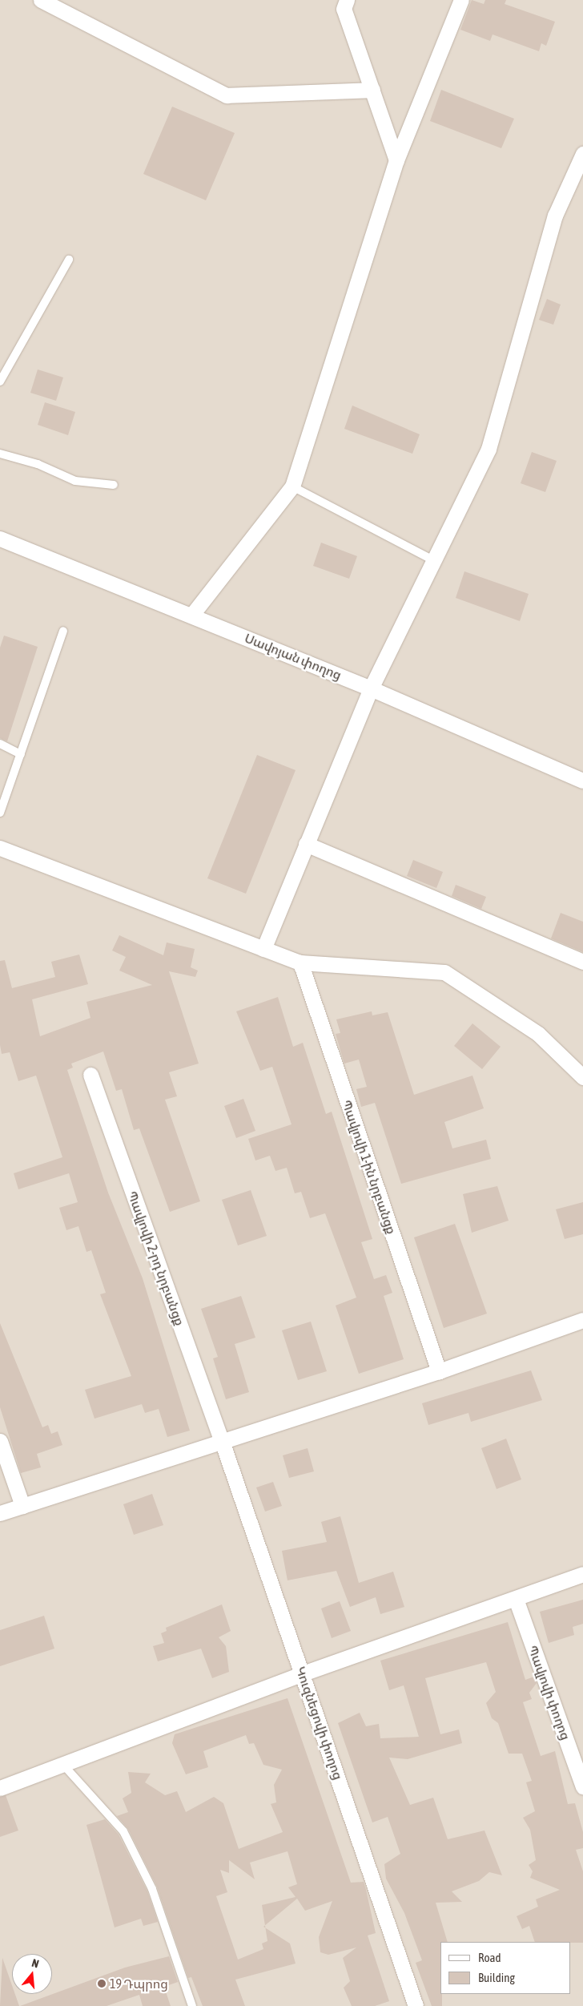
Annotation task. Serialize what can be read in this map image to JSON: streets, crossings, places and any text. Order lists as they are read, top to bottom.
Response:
{
  "streets": {
    "street": [
      "Սավոյան փողոց",
      "Պավլովի 1-ին նրբանցք",
      "Պավլովի 2-րդ նրբանցք",
      "Պավլովի փողոց",
      "Կուզնեցովի փողոց"
    ]
  },
  "crossings": [
    ["Պավլովի 2-րդ նրբանցք", "Կուզնեցովի փողոց"]
  ],
  "places": ["19 Դպրոց"],
  "legend": ["Road", "Building"],
  "north": "top"
}
